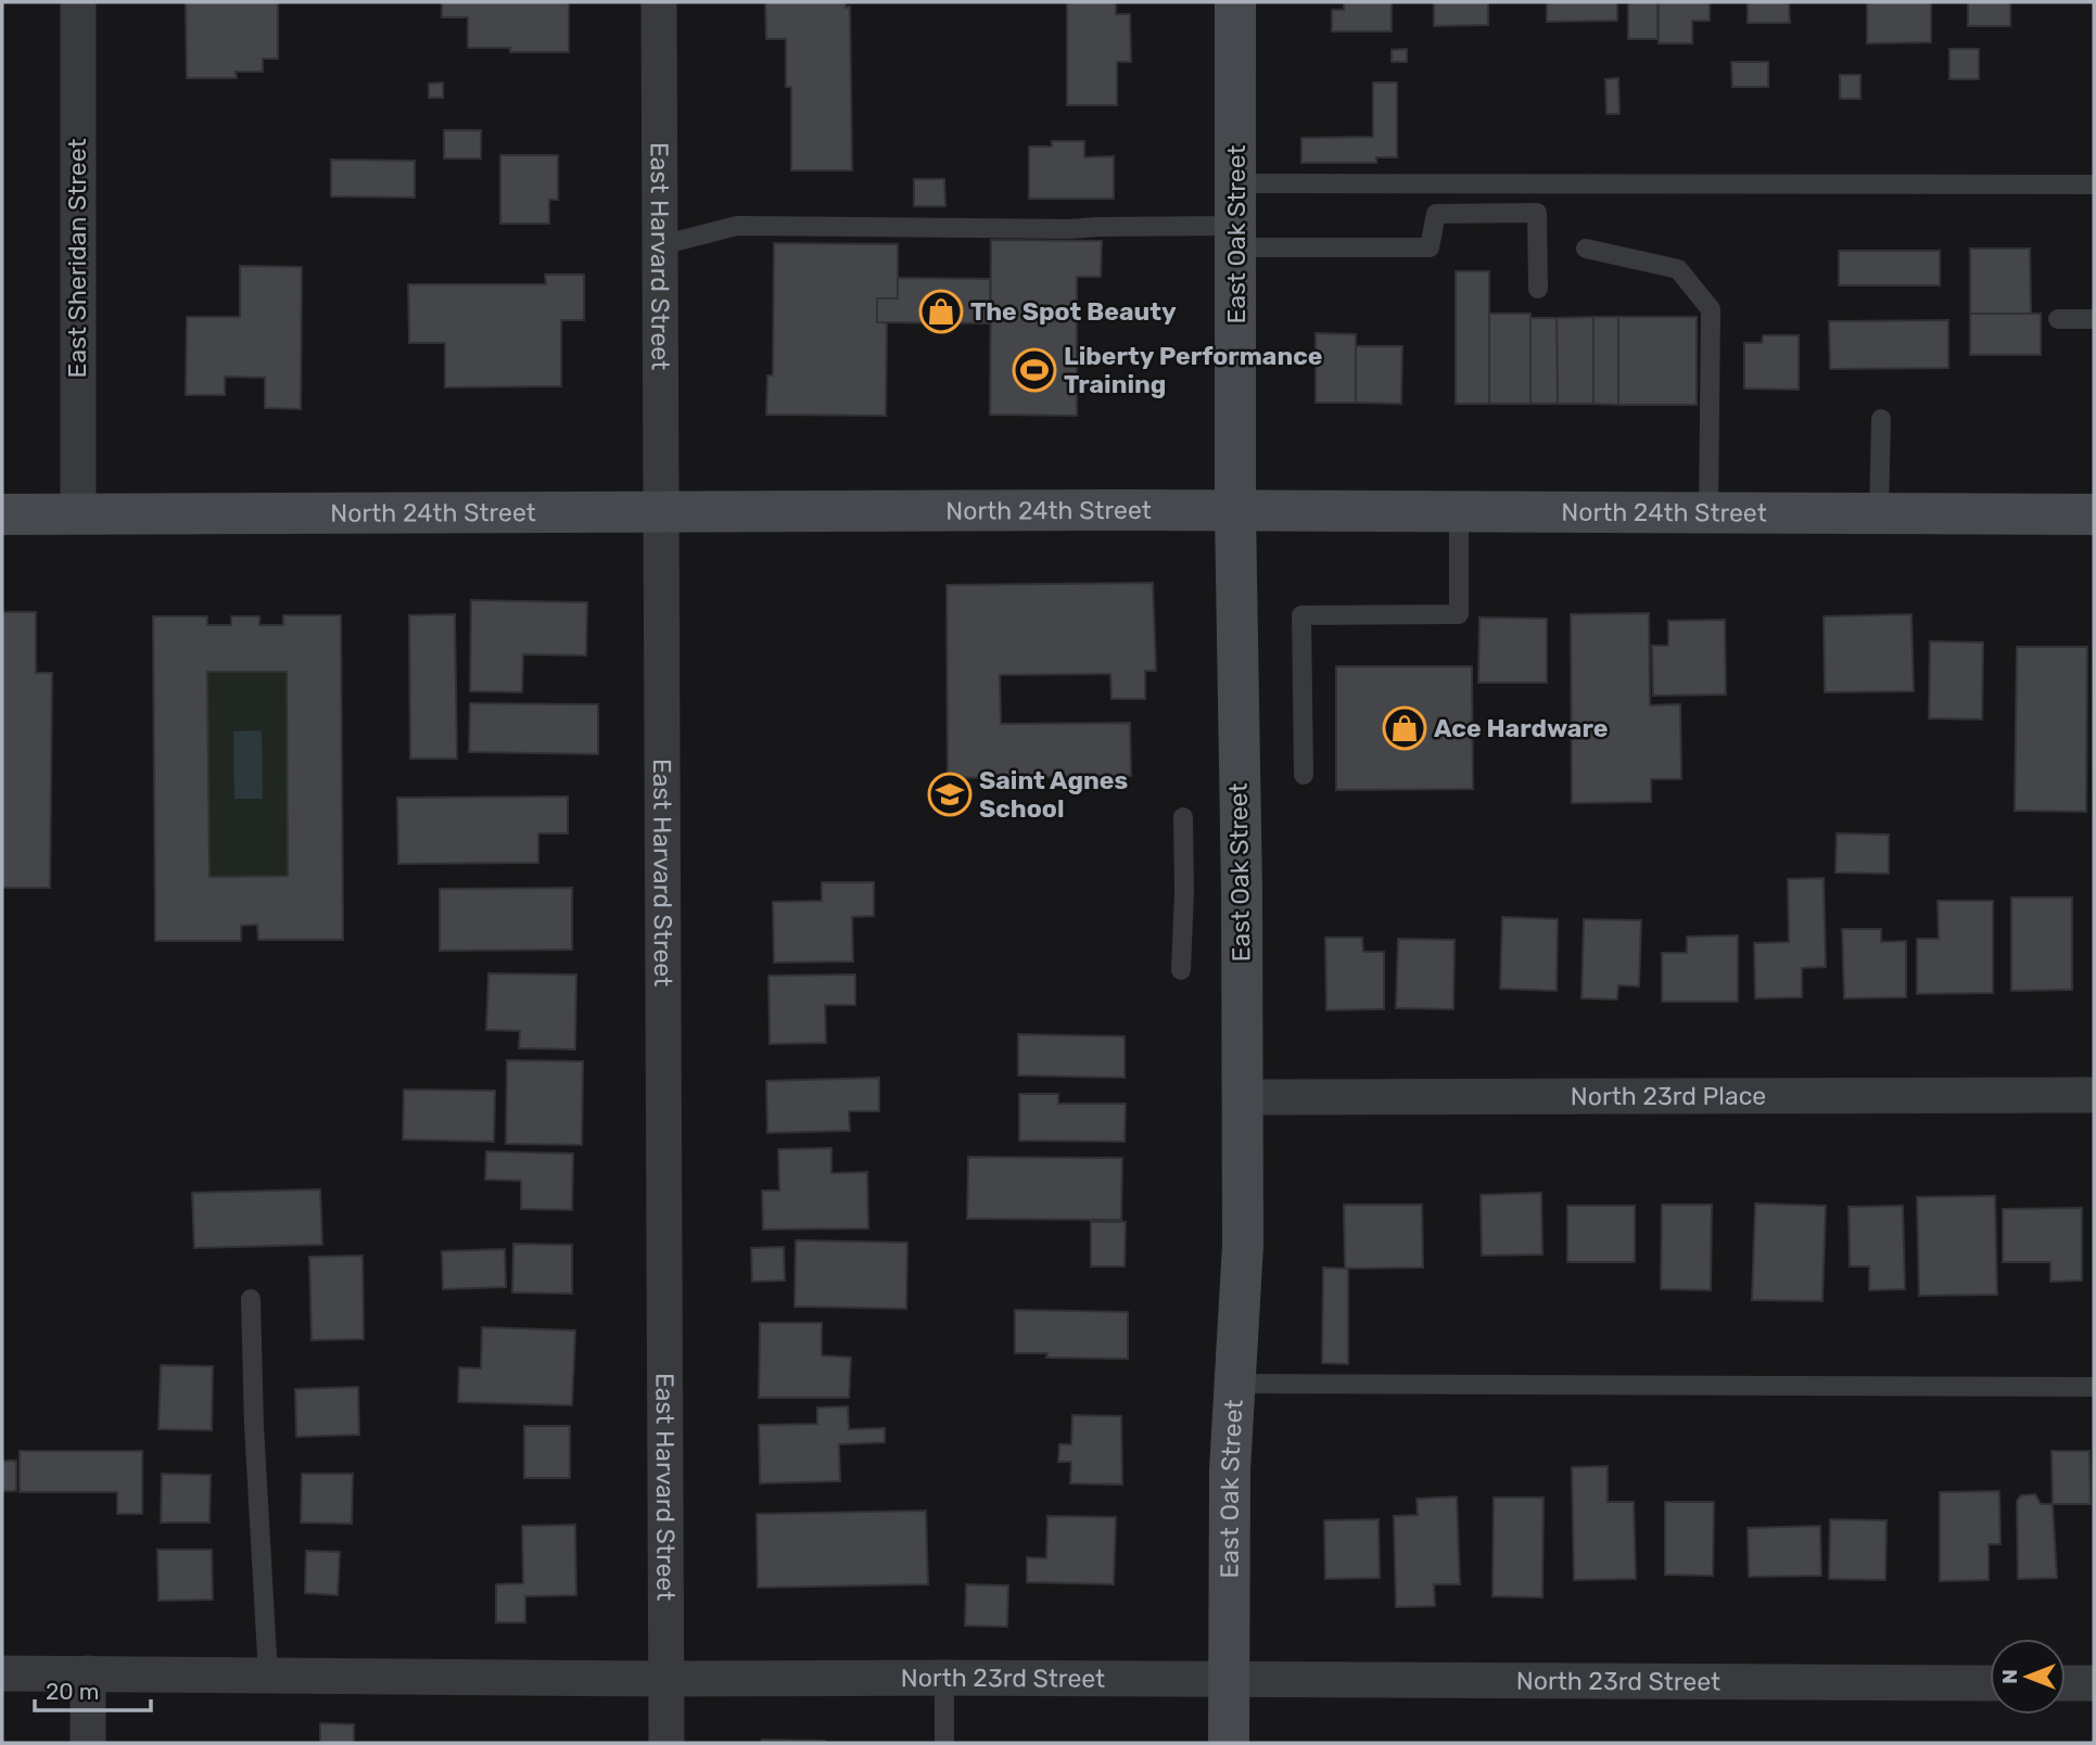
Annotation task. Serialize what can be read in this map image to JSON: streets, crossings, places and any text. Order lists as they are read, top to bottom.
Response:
{
  "streets": {
    "main road": ["East Oak Street", "North 24th Street"],
    "street": [
      "East Harvard Street",
      "East Sheridan Street",
      "North 23rd Place",
      "North 23rd Street"
    ]
  },
  "crossings": [
    ["East Oak Street", "North 24th Street"],
    ["East Oak Street", "North 23rd Place"],
    ["East Oak Street", "North 23rd Street"],
    ["East Harvard Street", "North 24th Street"],
    ["East Harvard Street", "North 23rd Street"],
    ["East Sheridan Street", "North 24th Street"]
  ],
  "places": {
    "shop": ["The Spot Beauty", "Ace Hardware"],
    "sports": ["Liberty Performance Training"],
    "school or university": ["Saint Agnes School"]
  },
  "scale_bar": "20 m",
  "north": "left"
}
